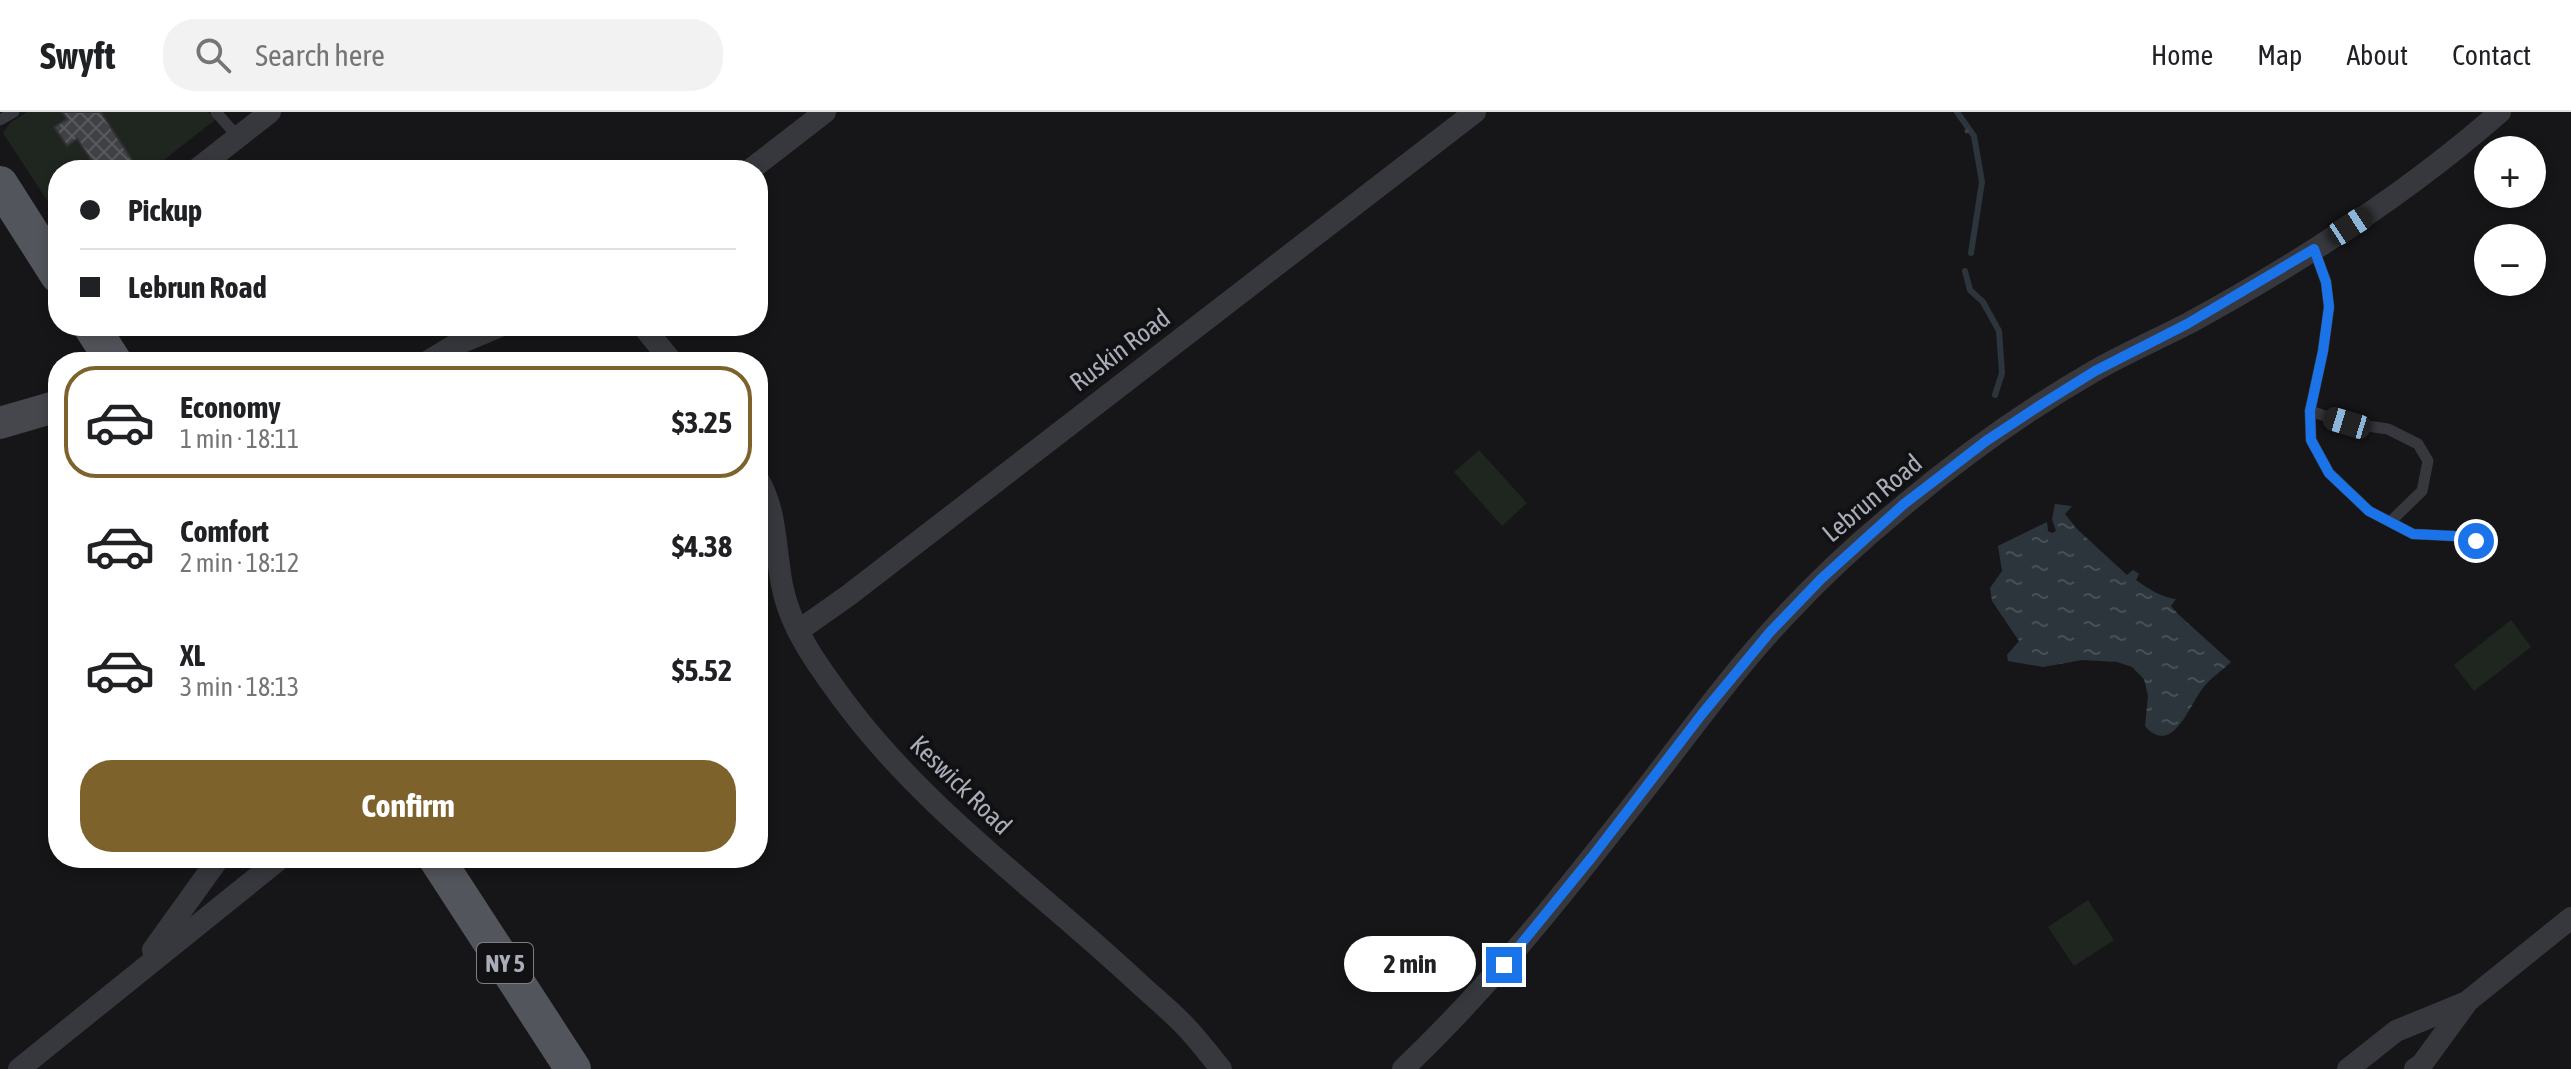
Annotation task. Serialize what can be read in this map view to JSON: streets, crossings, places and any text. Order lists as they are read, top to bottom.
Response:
{
  "streets": {
    "main road": ["NY 5"],
    "street": ["Ruskin Road", "Lebrun Road", "Keswick Road"]
  },
  "crossings": [
    ["Ruskin Road", "Keswick Road"]
  ],
  "page": {
    "header": "Swyft",
    "search": "Search here",
    "nav": [
      "Home",
      "Map",
      "About",
      "Contact"
    ],
    "map_buttons": ["+", "−"],
    "banner": ["Pickup", "Lebrun Road"],
    "list": [
      {
        "name": "Economy",
        "note": "1 min · 18:11",
        "value": "$3.25"
      },
      {
        "name": "Comfort",
        "note": "2 min · 18:12",
        "value": "$4.38"
      },
      {
        "name": "XL",
        "note": "3 min · 18:13",
        "value": "$5.52"
      }
    ],
    "buttons": "Confirm",
    "bubble": "2 min"
  }
}
